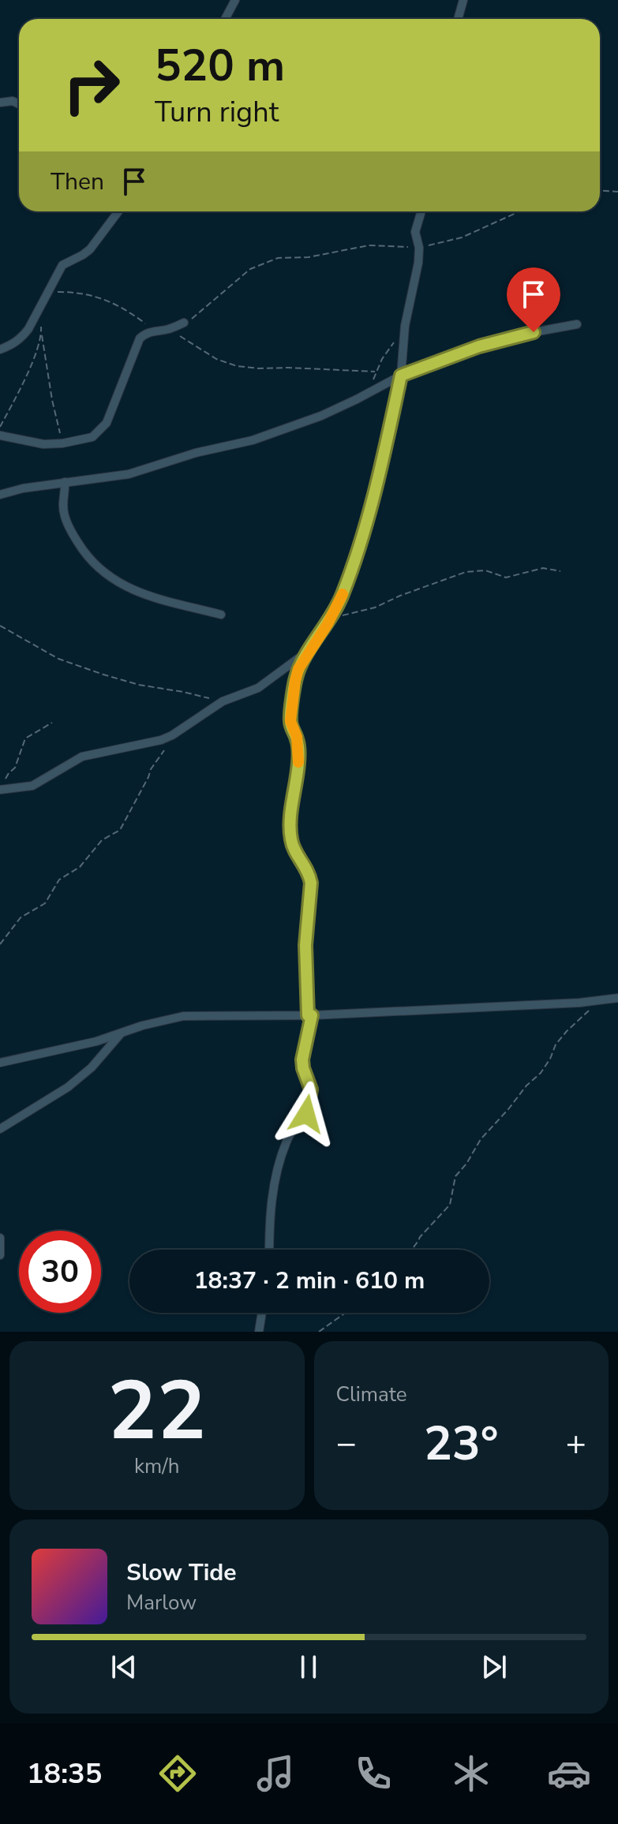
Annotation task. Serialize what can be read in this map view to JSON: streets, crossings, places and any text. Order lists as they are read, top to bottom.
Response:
{
  "page": {
    "turn": ["520 m", "Turn right"],
    "then": "Then",
    "limit": "30",
    "trip": "18:37 · 2 min · 610 m",
    "tile": [
      ["22", "km/h"],
      "Climate"
    ],
    "heat": ["−", "23°", "+"],
    "song": ["Slow Tide", "Marlow"],
    "tabs": "18:35"
  }
}
